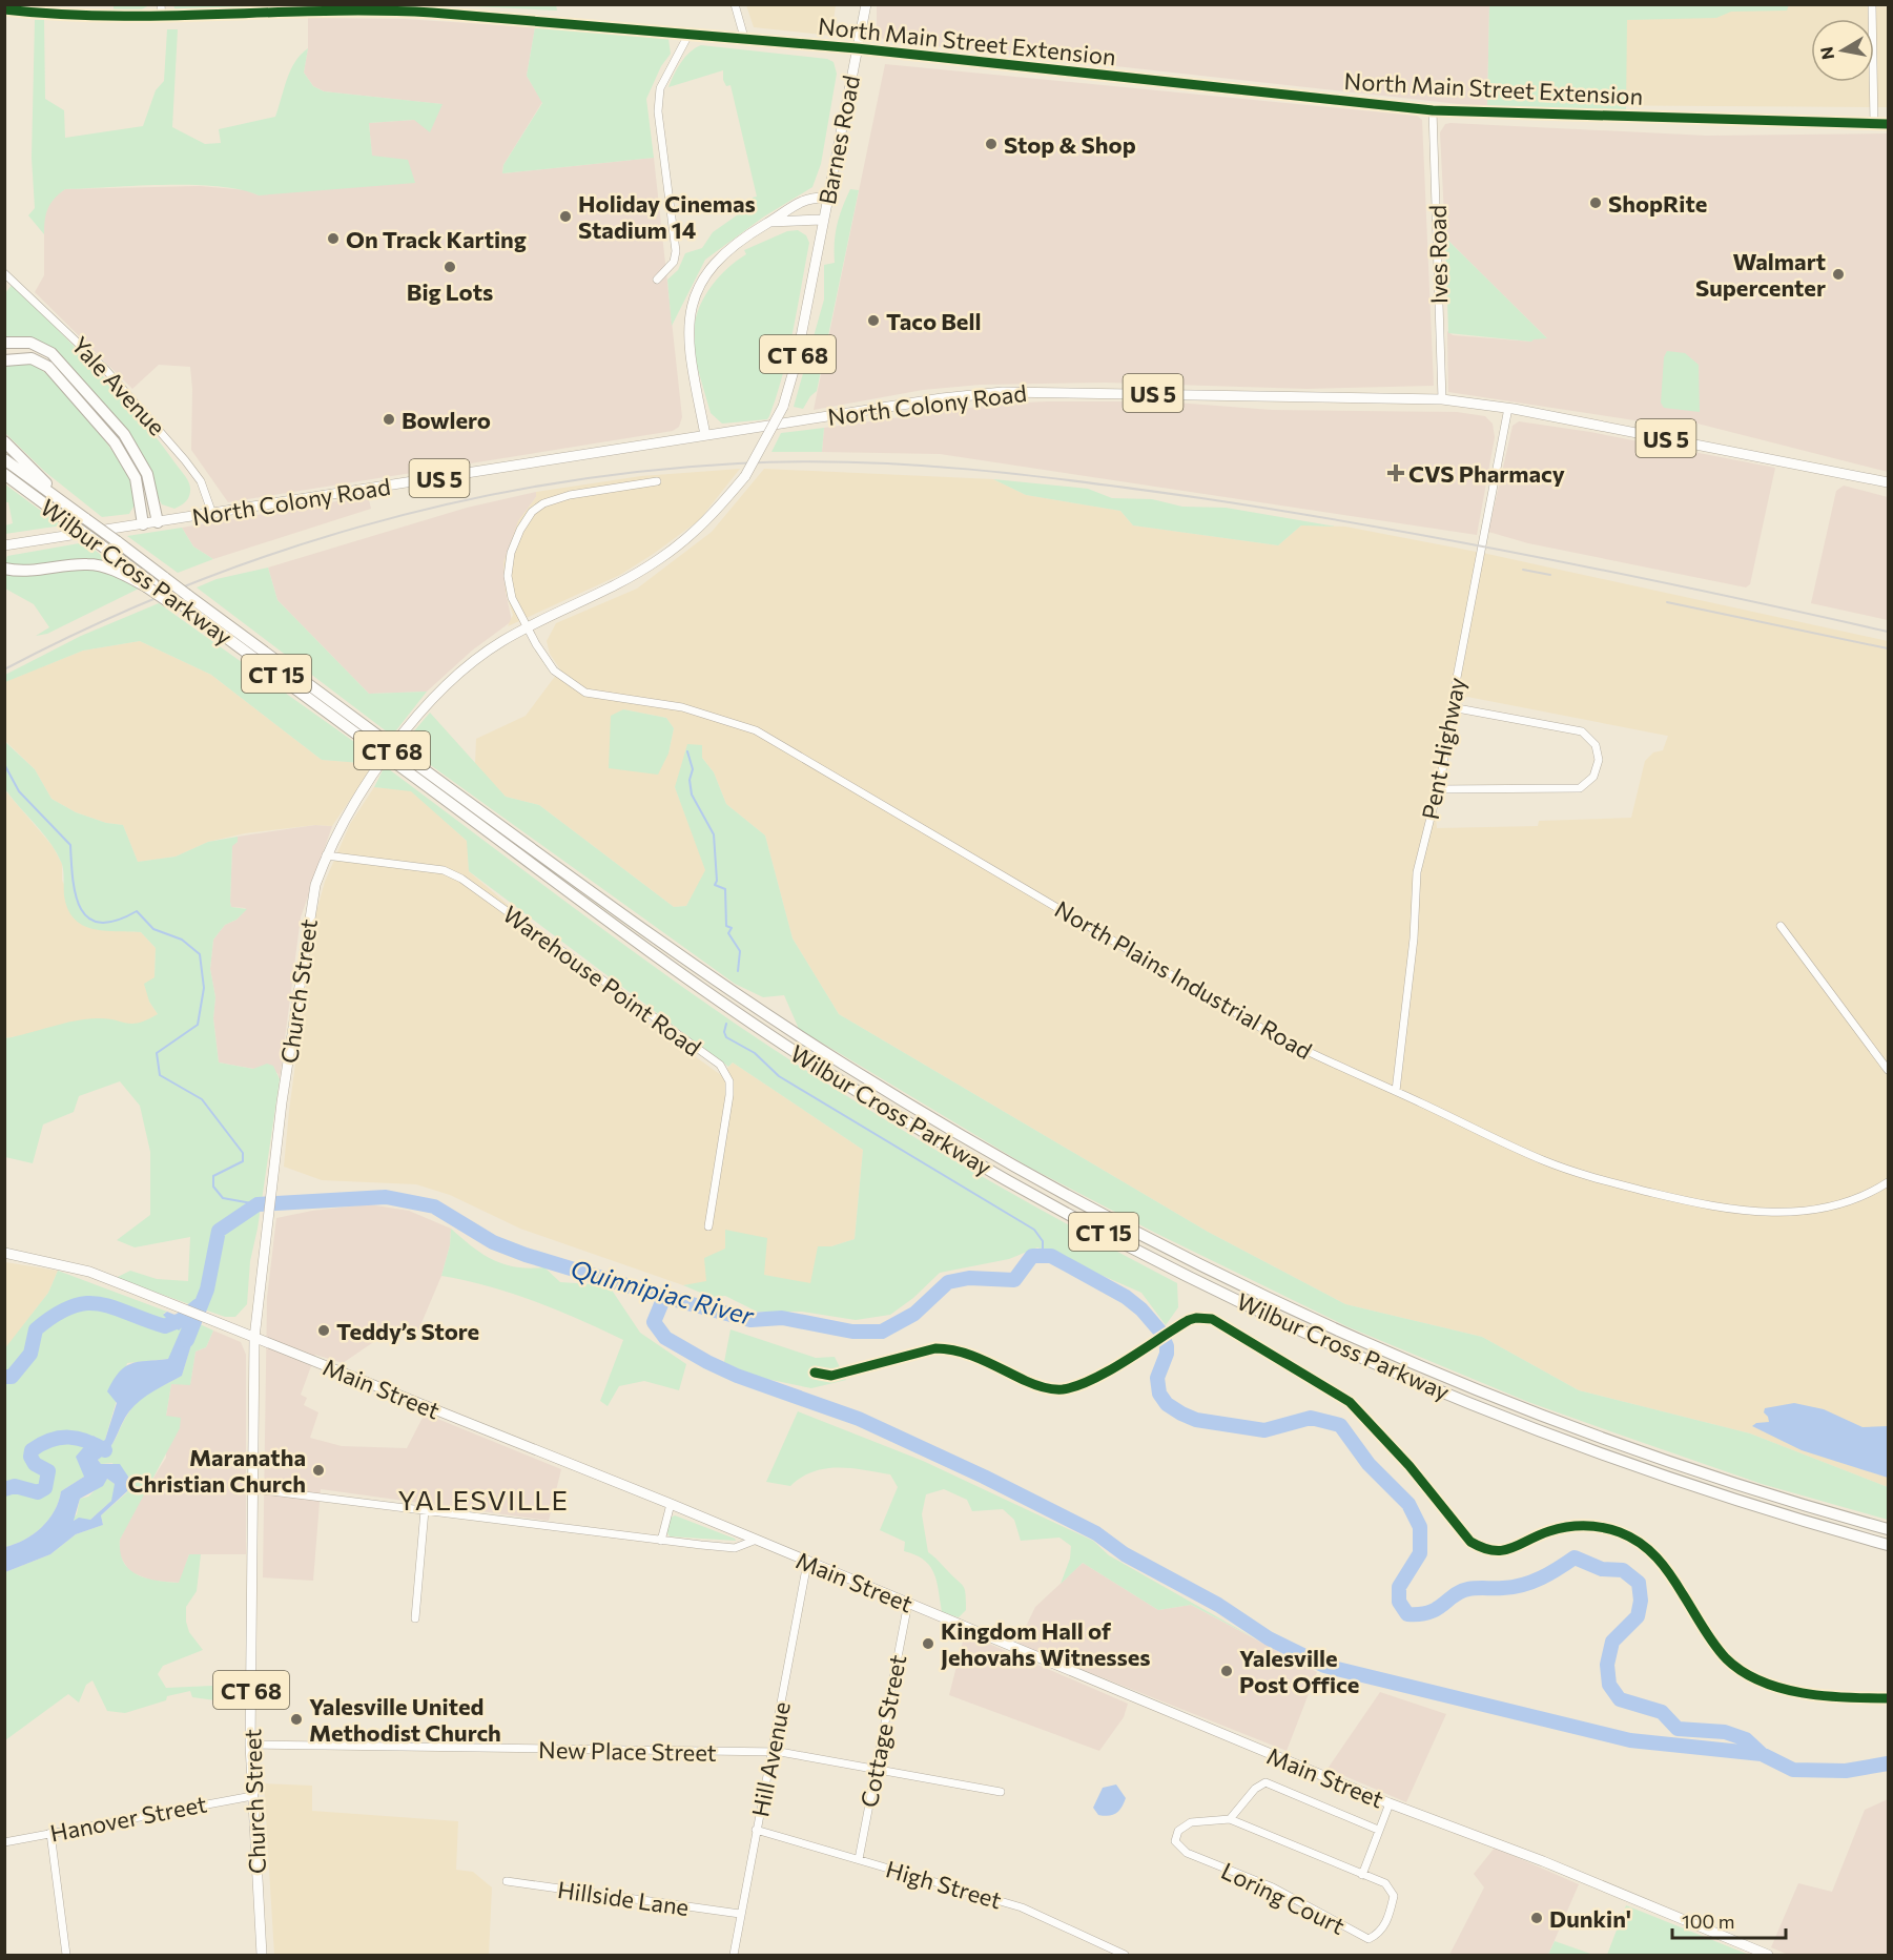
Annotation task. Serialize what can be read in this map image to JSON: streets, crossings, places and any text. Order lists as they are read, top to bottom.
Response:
{
  "streets": {
    "highway": ["Wilbur Cross Parkway", "CT 15"],
    "main road": [
      "Barnes Road",
      "CT 68",
      "US 5",
      "North Colony Road",
      "Church Street",
      "Main Street"
    ],
    "street": [
      "North Main Street Extension",
      "Ives Road",
      "Yale Avenue",
      "Pent Highway",
      "North Plains Industrial Road",
      "Warehouse Point Road",
      "Cottage Street",
      "New Place Street",
      "Hill Avenue",
      "Hanover Street",
      "High Street",
      "Hillside Lane",
      "Loring Court"
    ]
  },
  "crossings": [
    ["North Main Street Extension", "Barnes Road"],
    ["North Main Street Extension", "Ives Road"],
    ["Barnes Road", "Church Street"],
    ["Ives Road", "North Colony Road"],
    ["Yale Avenue", "North Colony Road"],
    ["North Colony Road", "Pent Highway"],
    ["Pent Highway", "North Plains Industrial Road"],
    ["North Plains Industrial Road", "Church Street"],
    ["Warehouse Point Road", "Church Street"],
    ["Church Street", "Main Street"],
    ["Church Street", "New Place Street"],
    ["Church Street", "Hanover Street"],
    ["Main Street", "Cottage Street"],
    ["Main Street", "Hill Avenue"],
    ["Cottage Street", "New Place Street"],
    ["Cottage Street", "High Street"],
    ["New Place Street", "Hill Avenue"],
    ["Hill Avenue", "High Street"],
    ["Hill Avenue", "Hillside Lane"]
  ],
  "districts": ["YALESVILLE"],
  "water": ["Quinnipiac River"],
  "places": {
    "other": [
      "Stop & Shop",
      "ShopRite",
      "Holiday Cinemas Stadium 14",
      "On Track Karting",
      "Big Lots",
      "Walmart Supercenter",
      "Taco Bell",
      "Bowlero",
      "Teddy’s Store",
      "Maranatha Christian Church",
      "Kingdom Hall of Jehovahs Witnesses",
      "Yalesville Post Office",
      "Yalesville United Methodist Church",
      "Dunkin'"
    ],
    "health": ["CVS Pharmacy"]
  },
  "scale_bar": "100 m",
  "north": "left"
}
